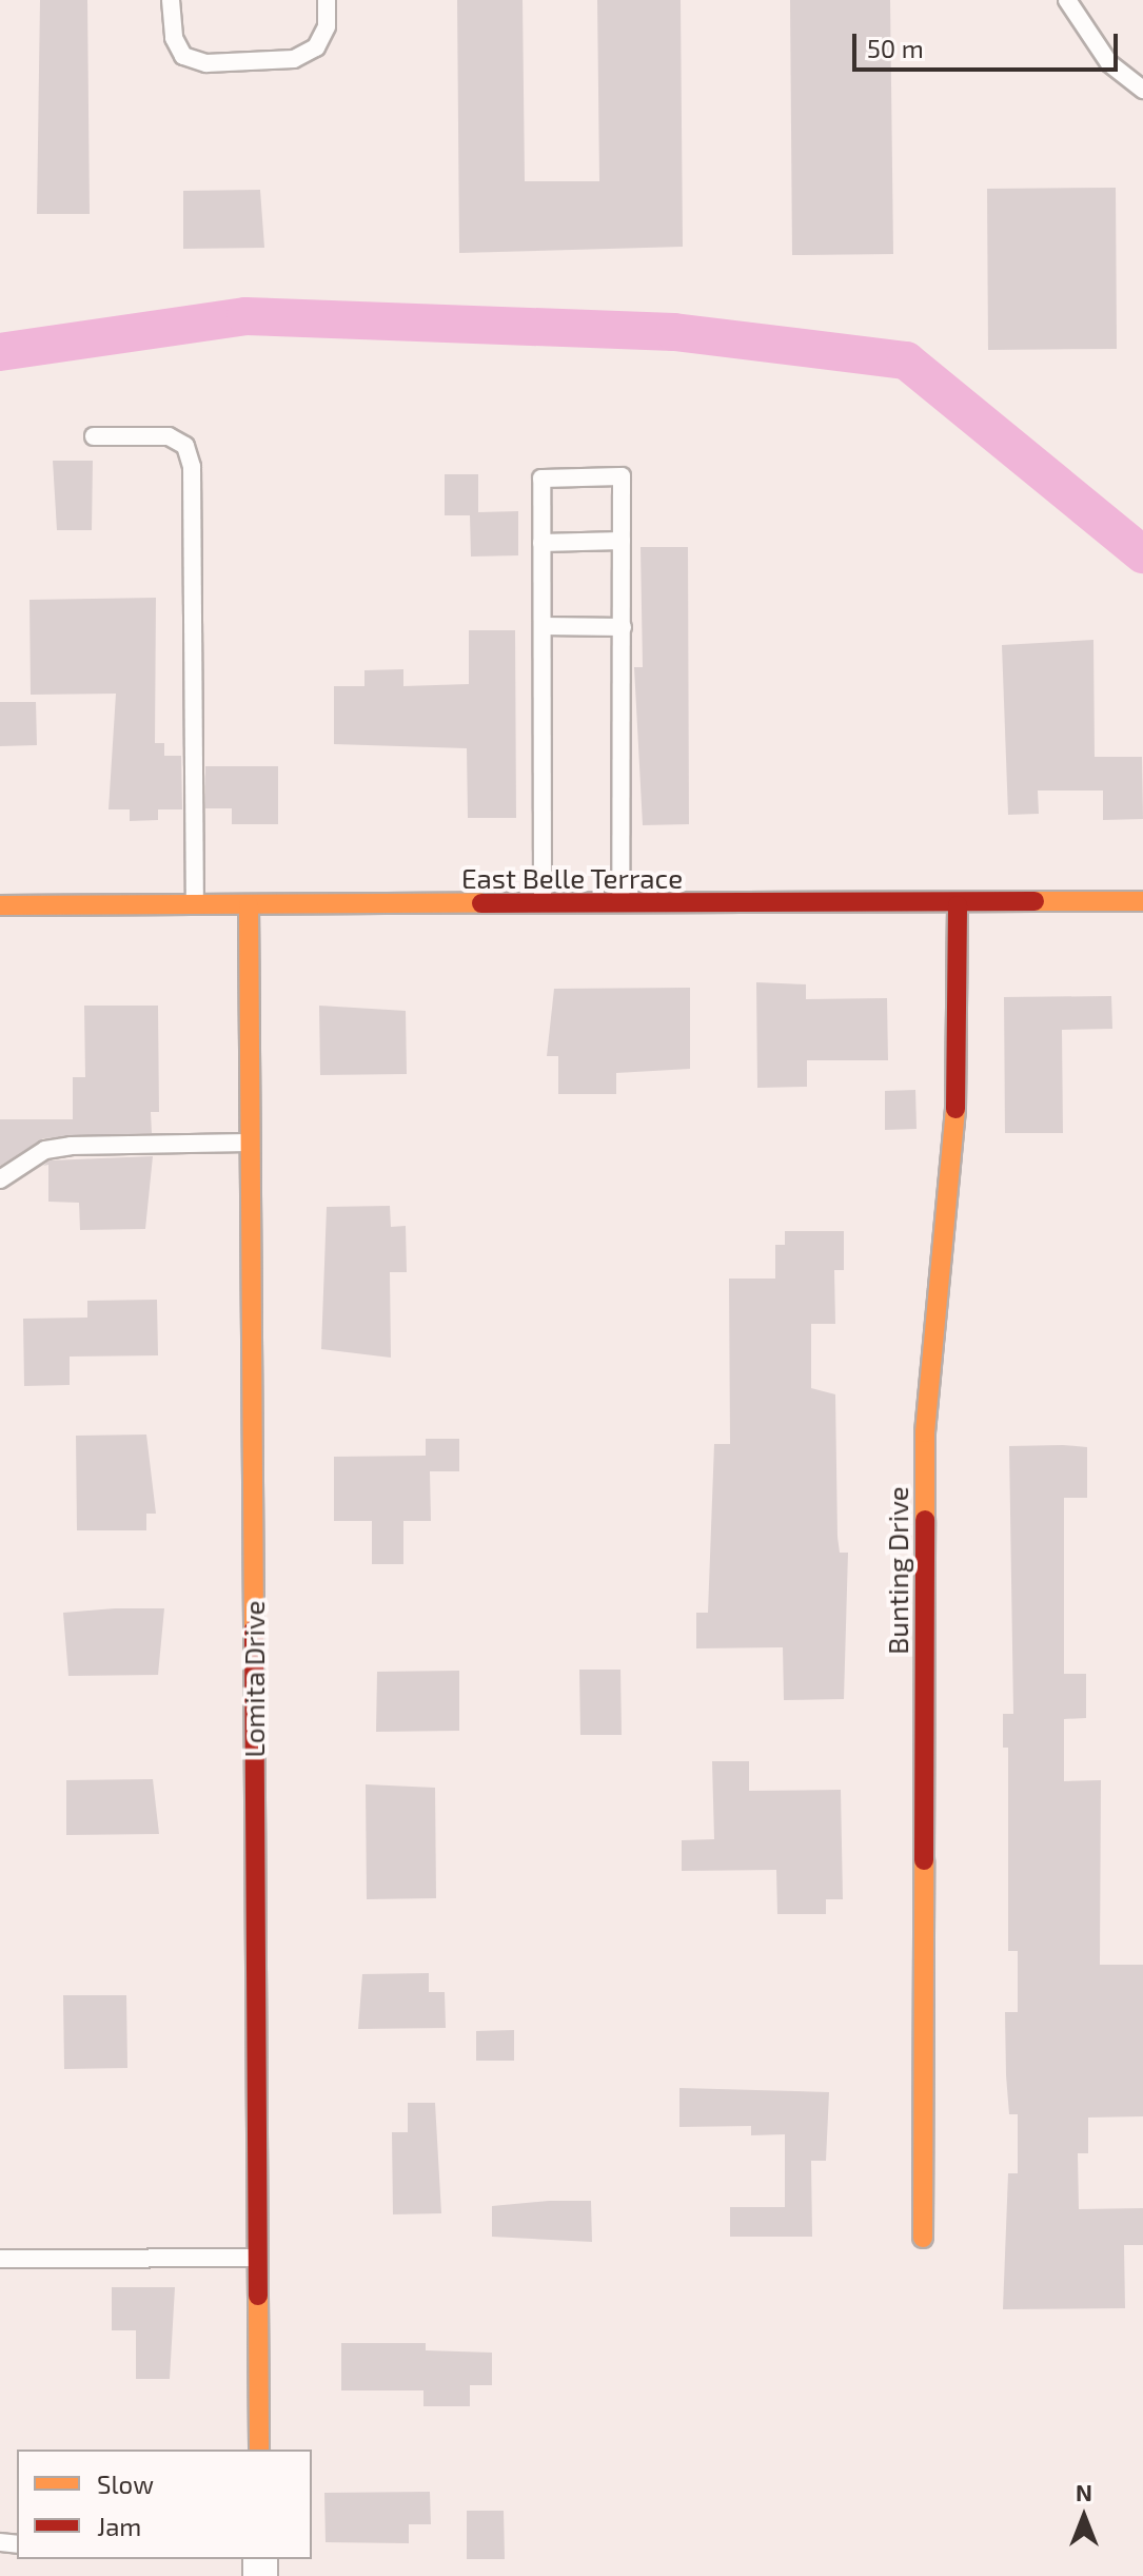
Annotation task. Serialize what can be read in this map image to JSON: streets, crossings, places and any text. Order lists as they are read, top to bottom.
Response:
{
  "streets": {
    "street": ["East Belle Terrace", "Bunting Drive", "Lomita Drive"]
  },
  "crossings": [
    ["East Belle Terrace", "Bunting Drive"],
    ["East Belle Terrace", "Lomita Drive"]
  ],
  "legend": ["Slow", "Jam"],
  "scale_bar": "50 m",
  "north": "top"
}
